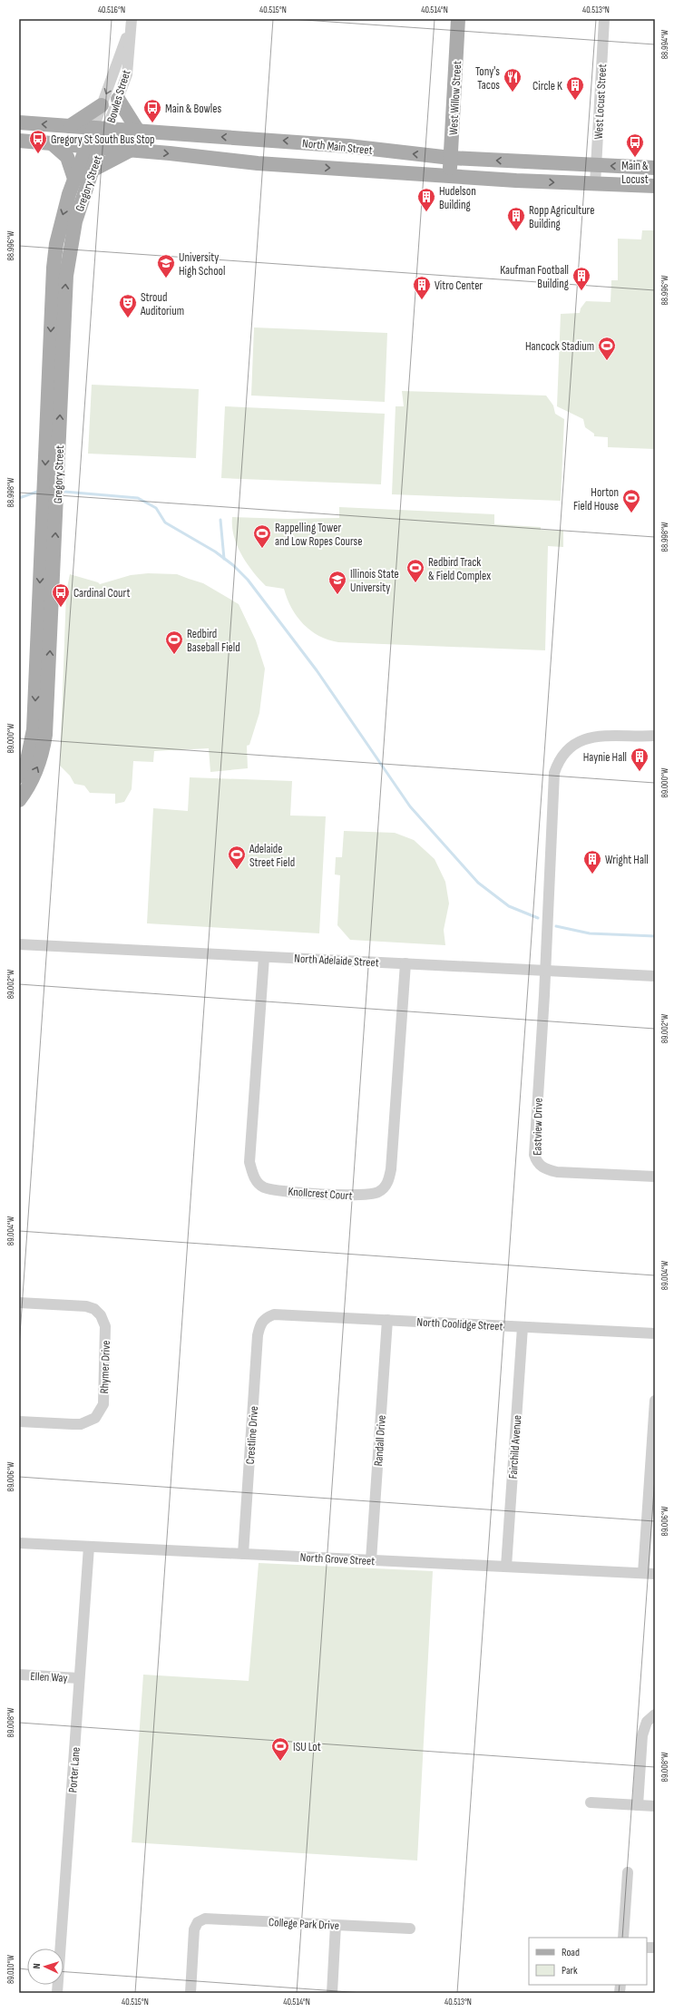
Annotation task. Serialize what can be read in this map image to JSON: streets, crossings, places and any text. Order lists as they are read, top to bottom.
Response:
{
  "streets": {
    "main road": ["West Willow Street", "North Main Street", "Gregory Street"],
    "street": [
      "Bowles Street",
      "West Locust Street",
      "North Adelaide Street",
      "Eastview Drive",
      "Knollcrest Court",
      "North Coolidge Street",
      "Rhymer Drive",
      "Crestline Drive",
      "Randall Drive",
      "Fairchild Avenue",
      "North Grove Street",
      "Ellen Way",
      "Porter Lane",
      "College Park Drive"
    ]
  },
  "crossings": [
    ["Bowles Street", "North Main Street"],
    ["Bowles Street", "Gregory Street"],
    ["West Willow Street", "North Main Street"],
    ["West Locust Street", "North Main Street"],
    ["North Main Street", "Gregory Street"],
    ["North Adelaide Street", "Eastview Drive"],
    ["North Adelaide Street", "Knollcrest Court"],
    ["North Coolidge Street", "Crestline Drive"],
    ["North Coolidge Street", "Randall Drive"],
    ["North Coolidge Street", "Fairchild Avenue"],
    ["Crestline Drive", "North Grove Street"],
    ["Randall Drive", "North Grove Street"],
    ["Fairchild Avenue", "North Grove Street"],
    ["North Grove Street", "Porter Lane"],
    ["Ellen Way", "Porter Lane"]
  ],
  "places": {
    "restaurant": ["Tony's Tacos"],
    "building": [
      "Circle K",
      "Hudelson Building",
      "Ropp Agriculture Building",
      "Kaufman Football Building",
      "Vitro Center",
      "Haynie Hall",
      "Wright Hall"
    ],
    "bus stop": [
      "Main & Bowles",
      "Gregory St South Bus Stop",
      "Main & Locust",
      "Cardinal Court"
    ],
    "school or university": ["University High School", "Illinois State University"],
    "theatre": ["Stroud Auditorium"],
    "sports": [
      "Hancock Stadium",
      "Horton Field House",
      "Rappelling Tower and Low Ropes Course",
      "Redbird Track & Field Complex",
      "Redbird Baseball Field",
      "Adelaide Street Field",
      "ISU Lot"
    ]
  },
  "legend": ["Road", "Park"],
  "north": "left",
  "coordinates": [
    "40.516°N",
    "40.515°N",
    "40.514°N",
    "40.513°N",
    "88.994°W",
    "88.996°W",
    "88.998°W",
    "89.000°W",
    "89.002°W",
    "89.004°W",
    "89.006°W",
    "89.008°W",
    "89.010°W"
  ]
}
